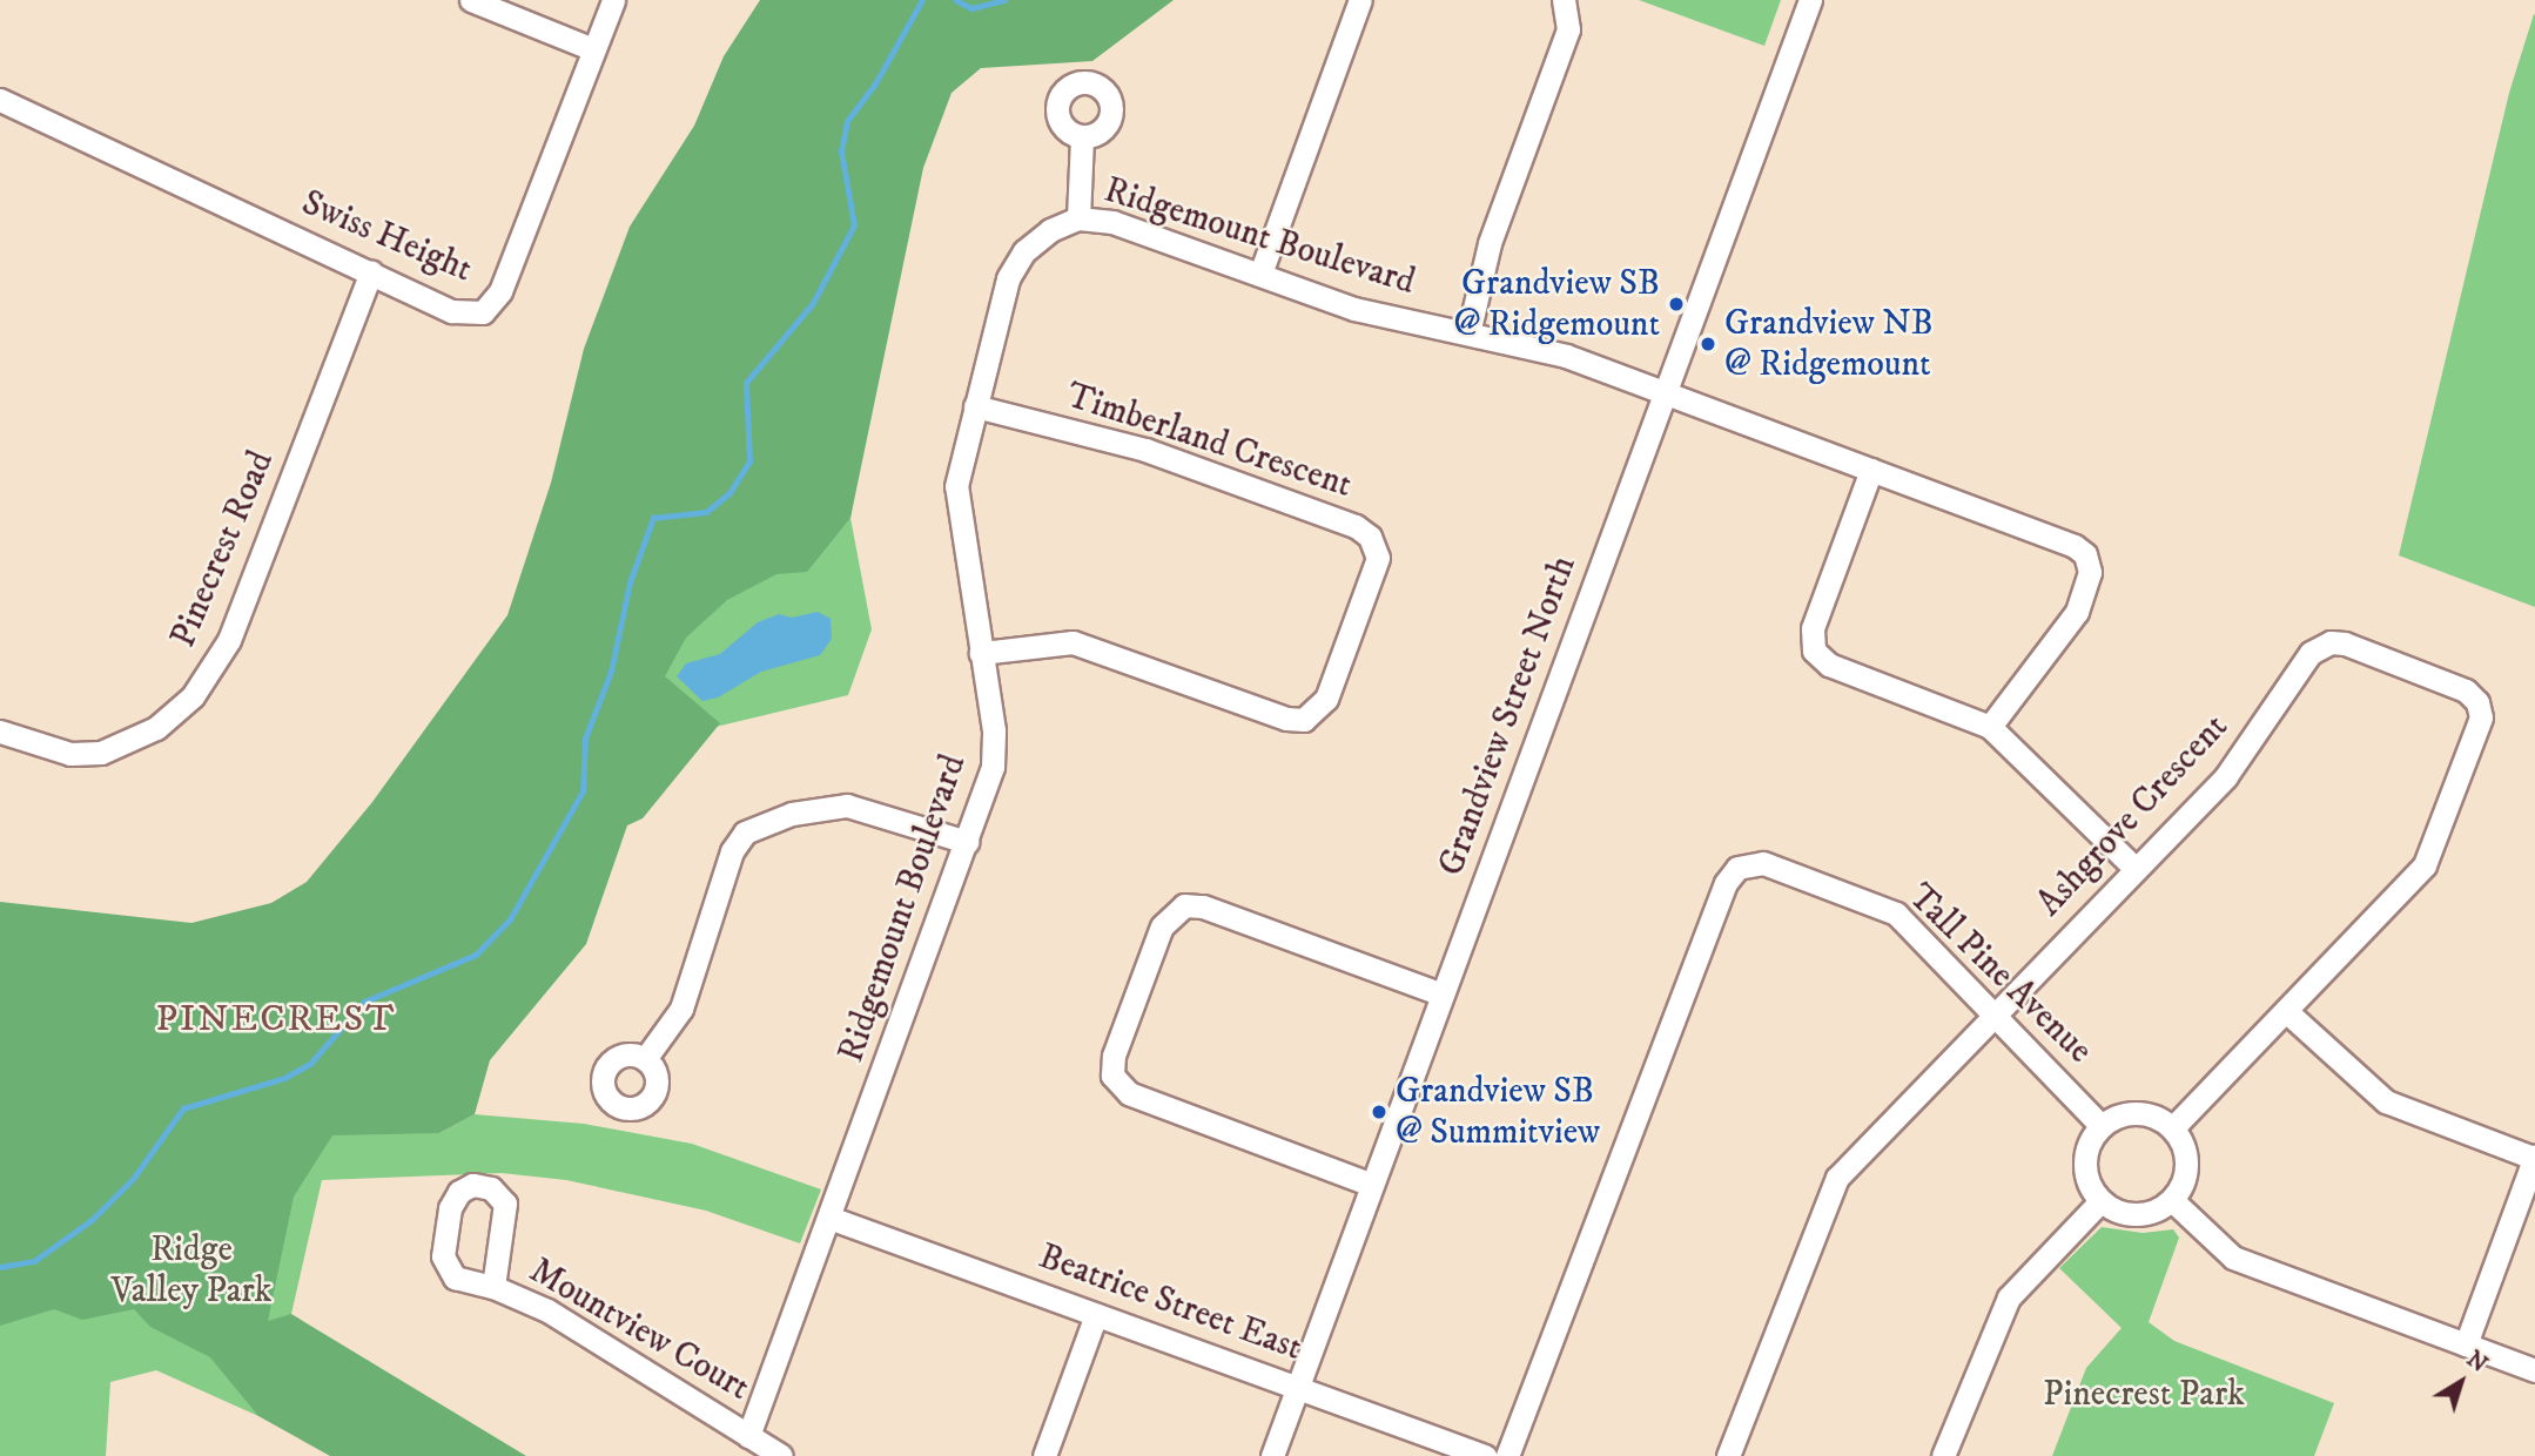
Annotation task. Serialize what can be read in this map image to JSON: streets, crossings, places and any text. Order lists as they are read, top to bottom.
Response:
{
  "streets": {
    "street": [
      "Swiss Height",
      "Ridgemount Boulevard",
      "Timberland Crescent",
      "Pinecrest Road",
      "Grandview Street North",
      "Ashgrove Crescent",
      "Tall Pine Avenue",
      "Beatrice Street East",
      "Mountview Court"
    ]
  },
  "crossings": [
    ["Swiss Height", "Pinecrest Road"],
    ["Ridgemount Boulevard", "Timberland Crescent"],
    ["Ridgemount Boulevard", "Grandview Street North"],
    ["Ridgemount Boulevard", "Beatrice Street East"],
    ["Ridgemount Boulevard", "Mountview Court"],
    ["Grandview Street North", "Beatrice Street East"],
    ["Ashgrove Crescent", "Tall Pine Avenue"]
  ],
  "districts": ["PINECREST"],
  "parks": ["Ridge Valley Park", "Pinecrest Park"],
  "places": ["Grandview SB @ Ridgemount", "Grandview NB @ Ridgemount", "Grandview SB @ Summitview"],
  "north": "top right"
}
